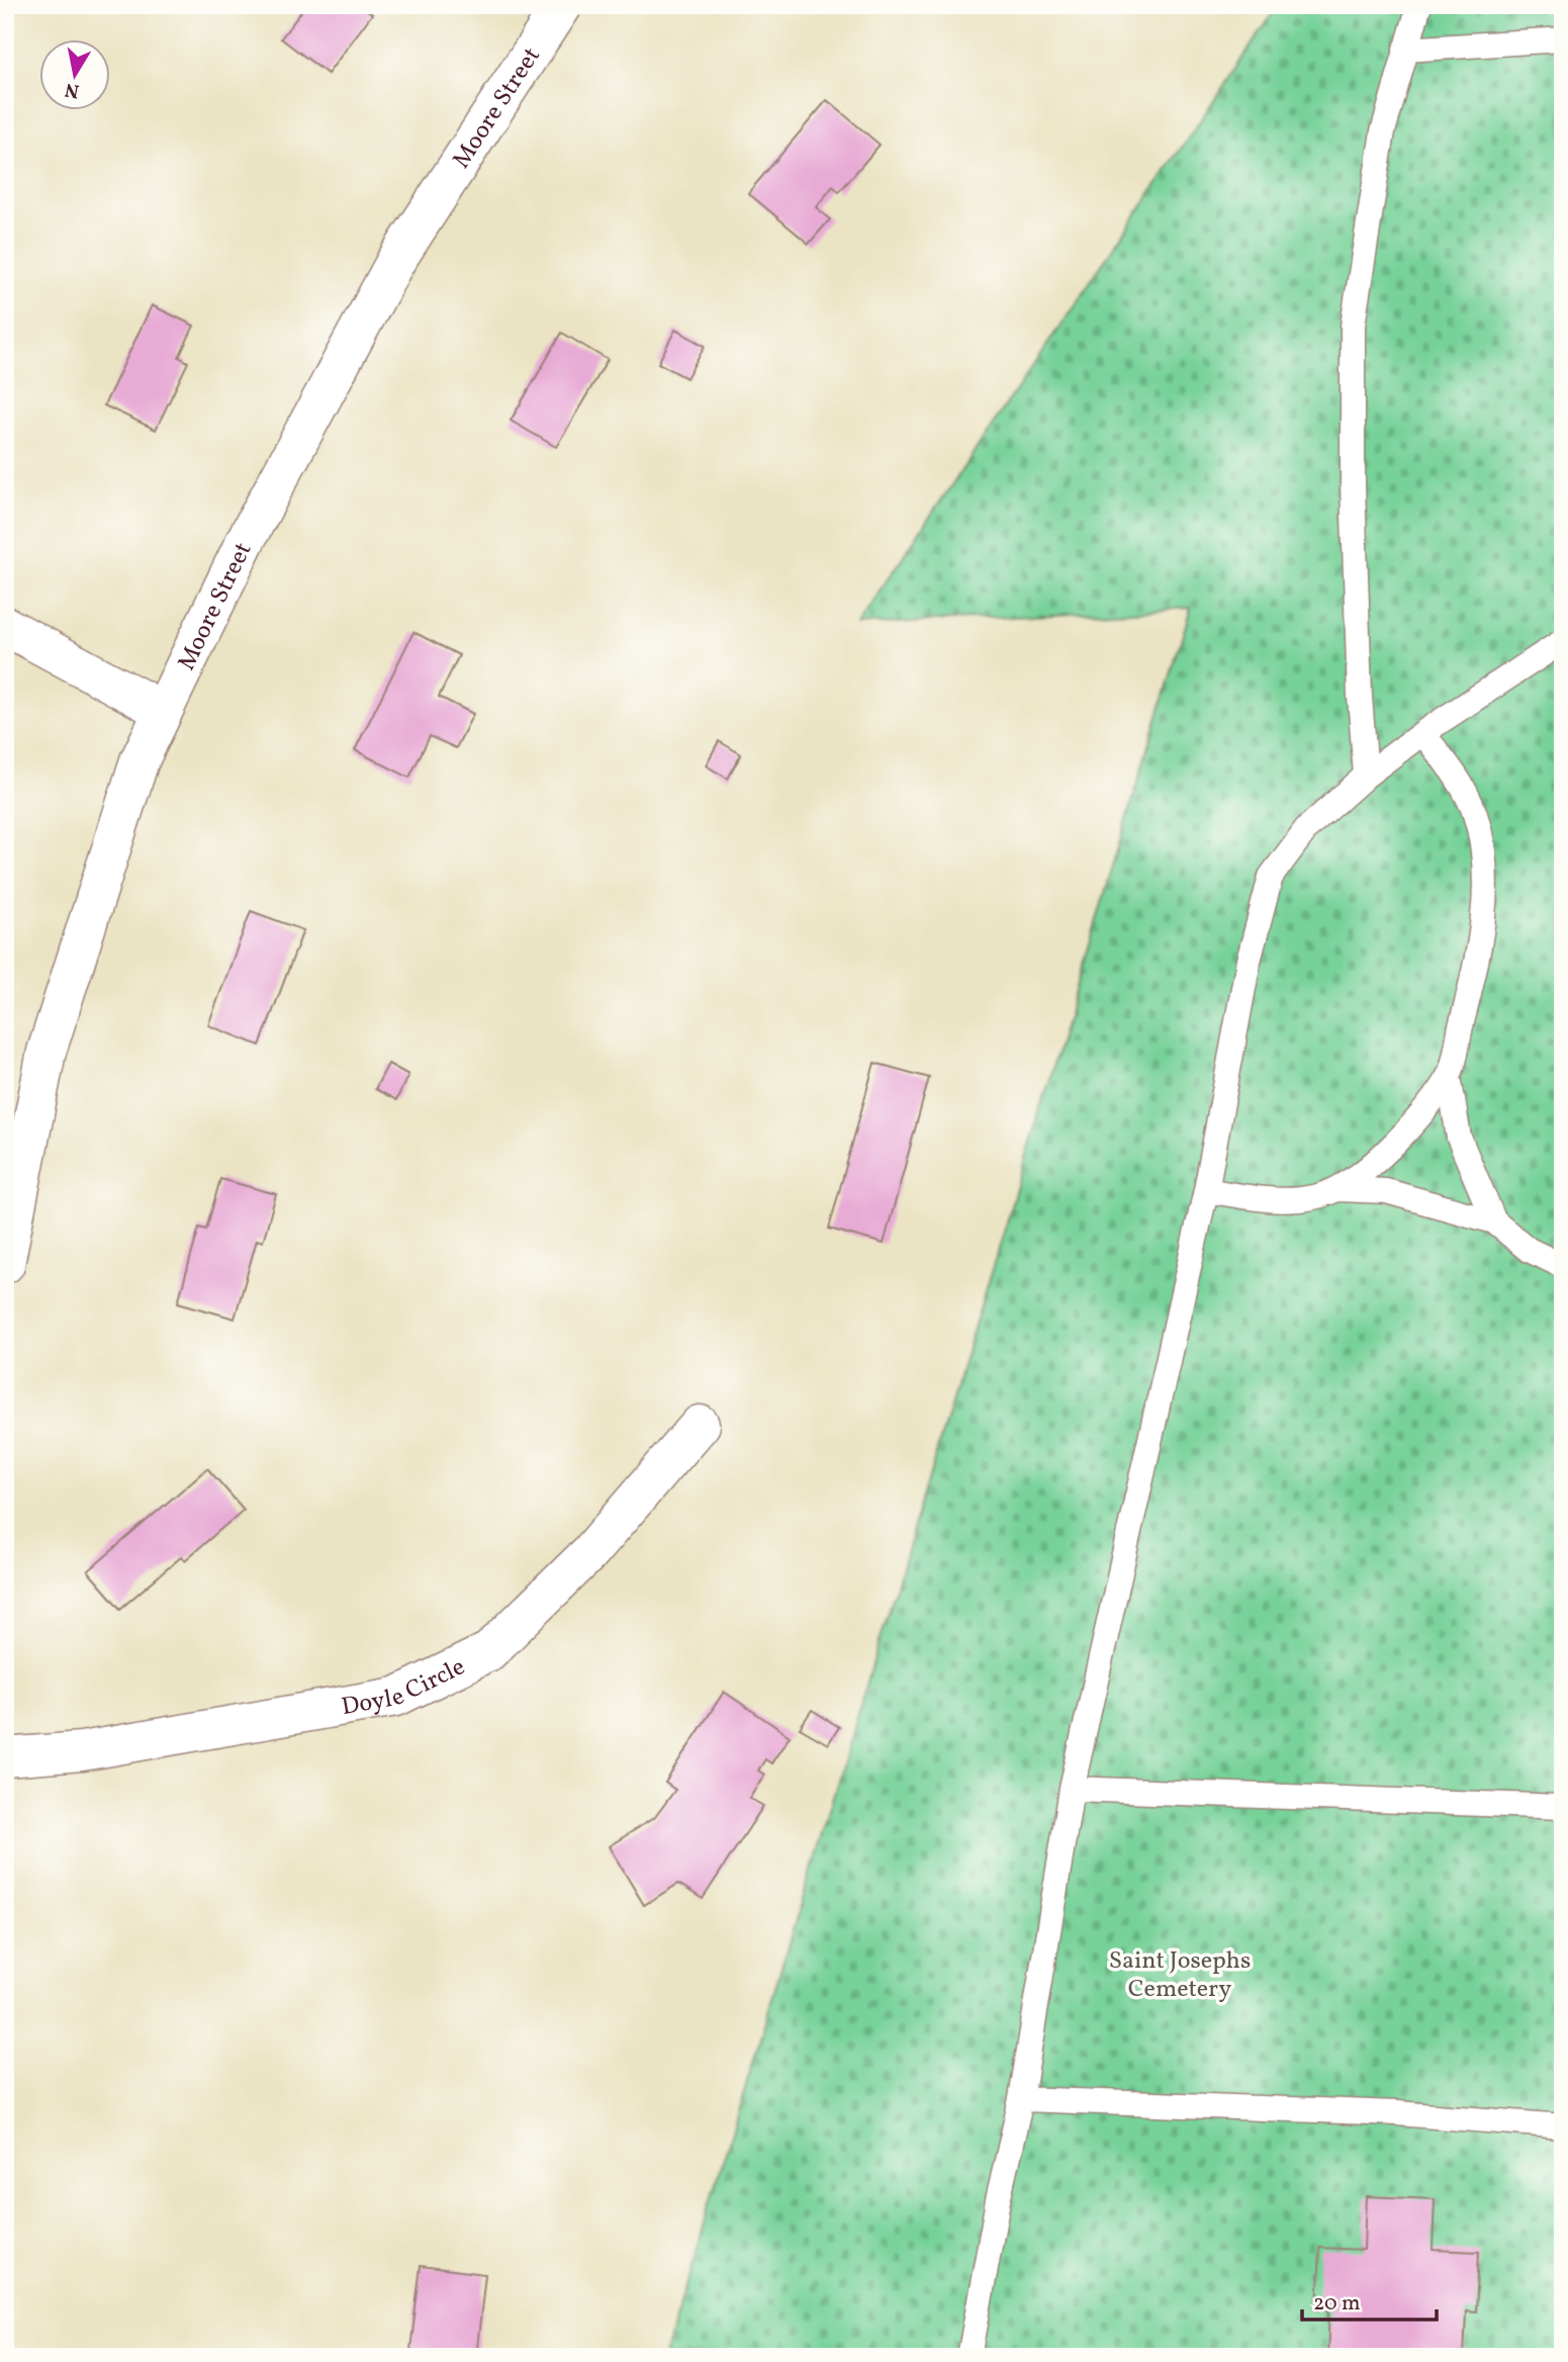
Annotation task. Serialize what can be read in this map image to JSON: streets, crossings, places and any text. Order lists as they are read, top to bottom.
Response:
{
  "streets": {
    "street": ["Moore Street", "Doyle Circle"]
  },
  "parks": ["Saint Josephs Cemetery"],
  "scale_bar": "20 m",
  "north": "bottom"
}
